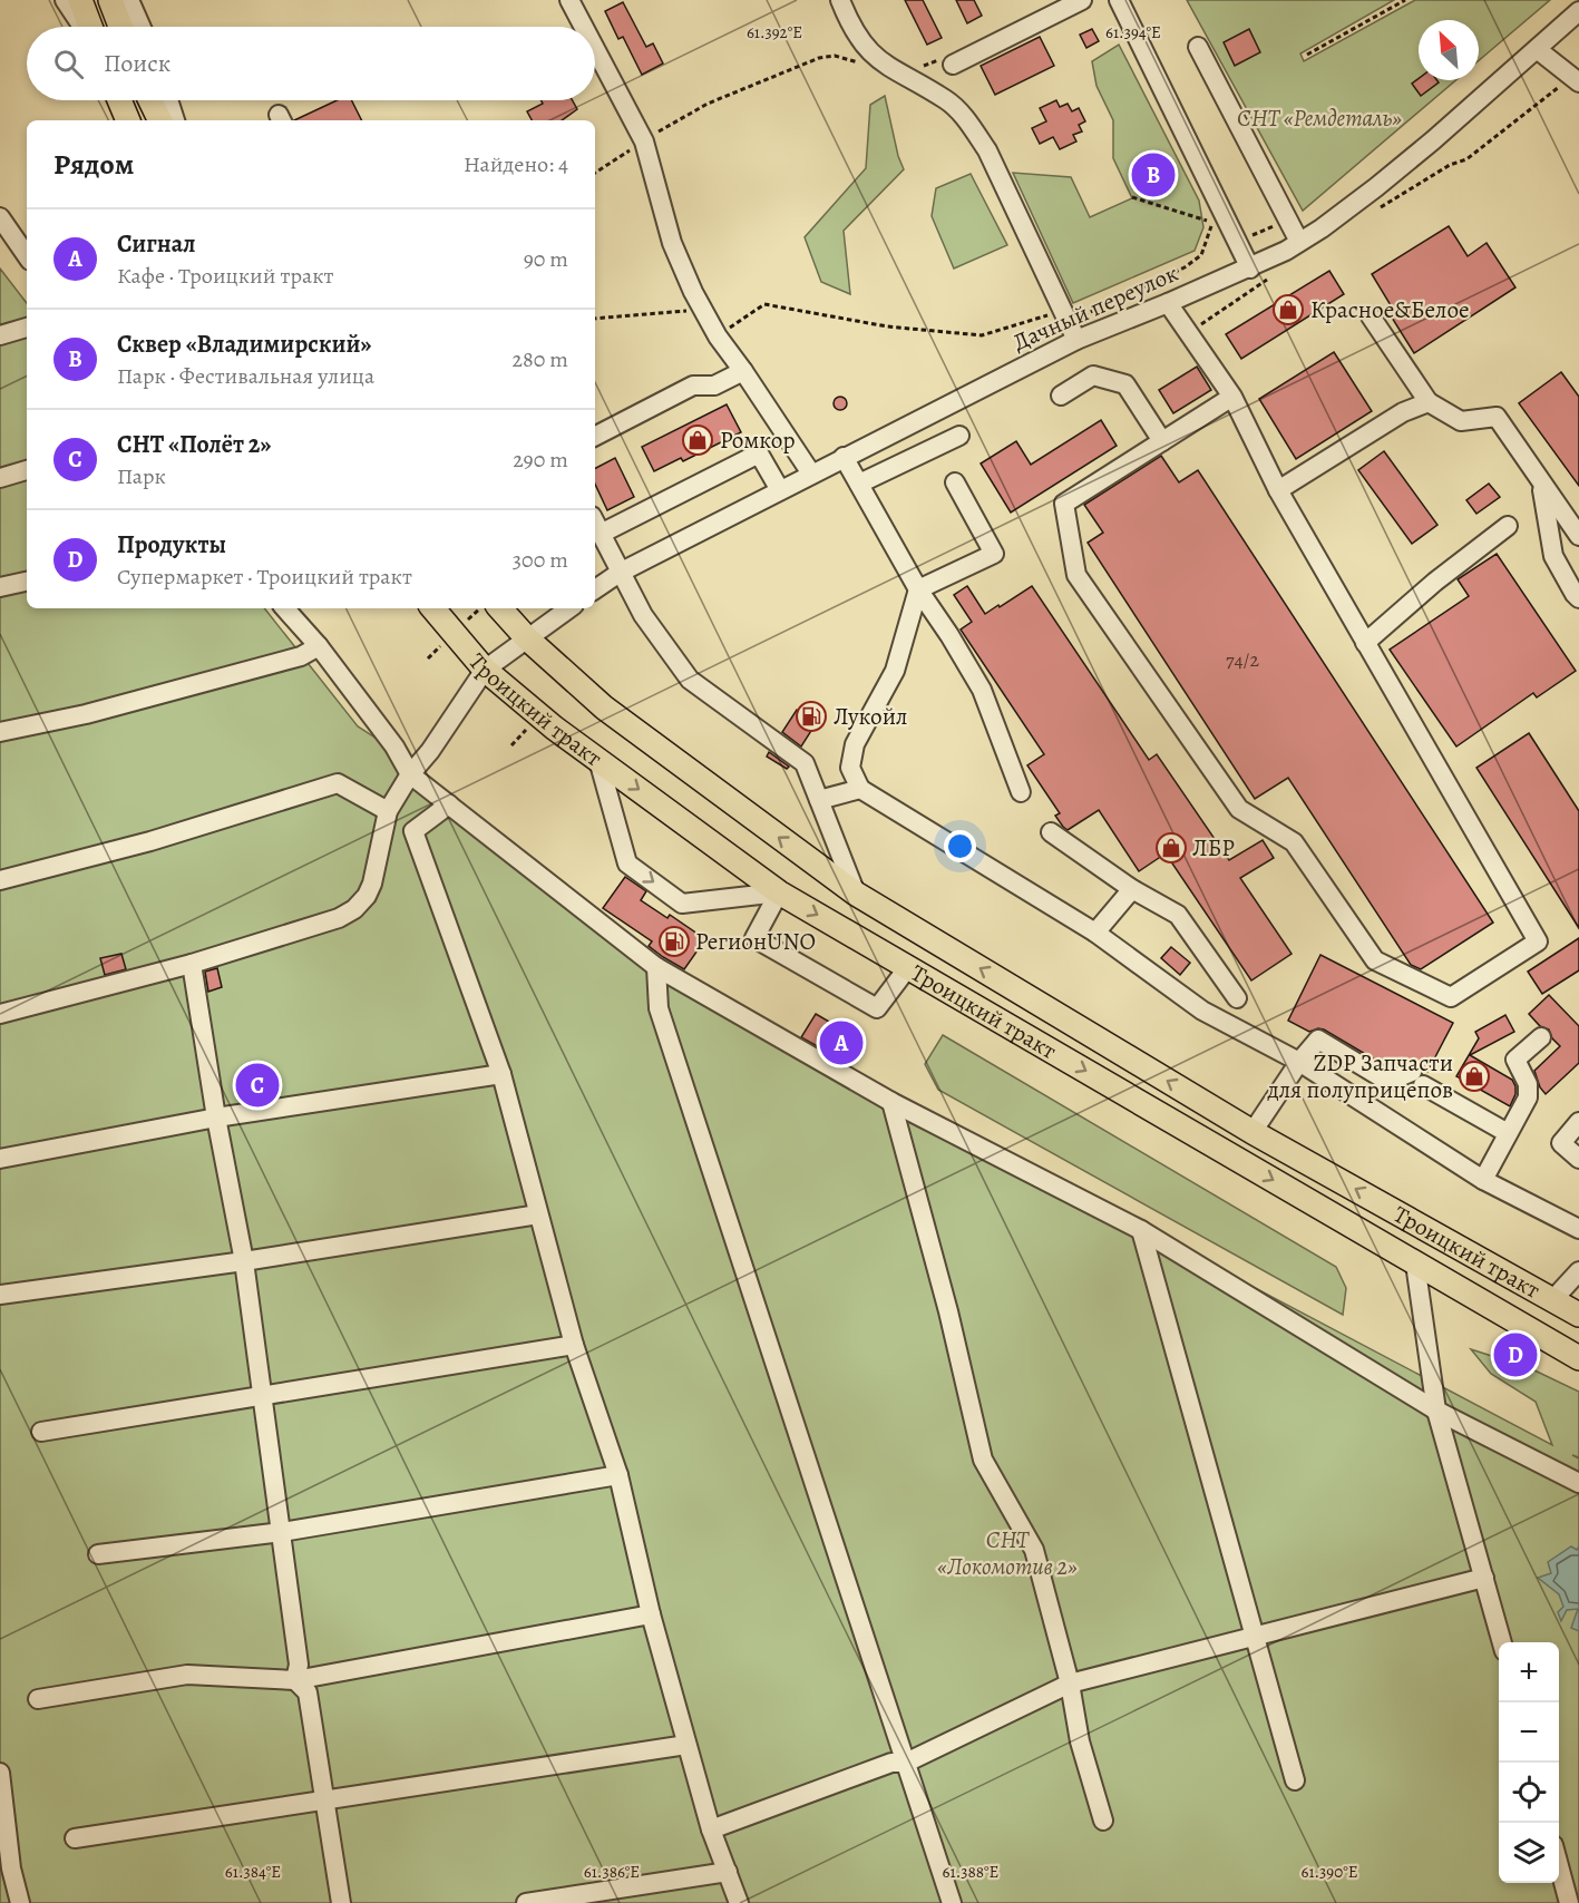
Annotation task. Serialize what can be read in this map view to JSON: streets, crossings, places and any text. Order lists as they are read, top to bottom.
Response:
{
  "streets": {
    "main road": ["Троицкий тракт"],
    "street": ["Дачный переулок"]
  },
  "parks": ["СНТ «Ремдеталь»", "СНТ «Локомотив 2»"],
  "places": {
    "shop": [
      "Красное&Белое",
      "Ромкор",
      "ЛБР",
      "ZDP Запчасти для полуприцепов"
    ],
    "fuel station": ["Лукойл", "РегионUNO"]
  },
  "house_numbers": ["74/2"],
  "north": "top left",
  "page": {
    "search": "Поиск",
    "heading": ["Рядом", "Найдено: 4"],
    "pins": [
      "B",
      "A",
      "C",
      "D"
    ],
    "list": [
      {
        "mark": "A",
        "name": "Сигнал",
        "note": "Кафе · Троицкий тракт",
        "value": "90 m"
      },
      {
        "mark": "B",
        "name": "Сквер «Владимирский»",
        "note": "Парк · Фестивальная улица",
        "value": "280 m"
      },
      {
        "mark": "C",
        "name": "СНТ «Полёт 2»",
        "note": "Парк",
        "value": "290 m"
      },
      {
        "mark": "D",
        "name": "Продукты",
        "note": "Супермаркет · Троицкий тракт",
        "value": "300 m"
      }
    ],
    "map_buttons": ["+", "−"]
  },
  "coordinates": [
    "61.392°E",
    "61.394°E",
    "61.384°E",
    "61.386°E",
    "61.388°E",
    "61.390°E"
  ]
}
